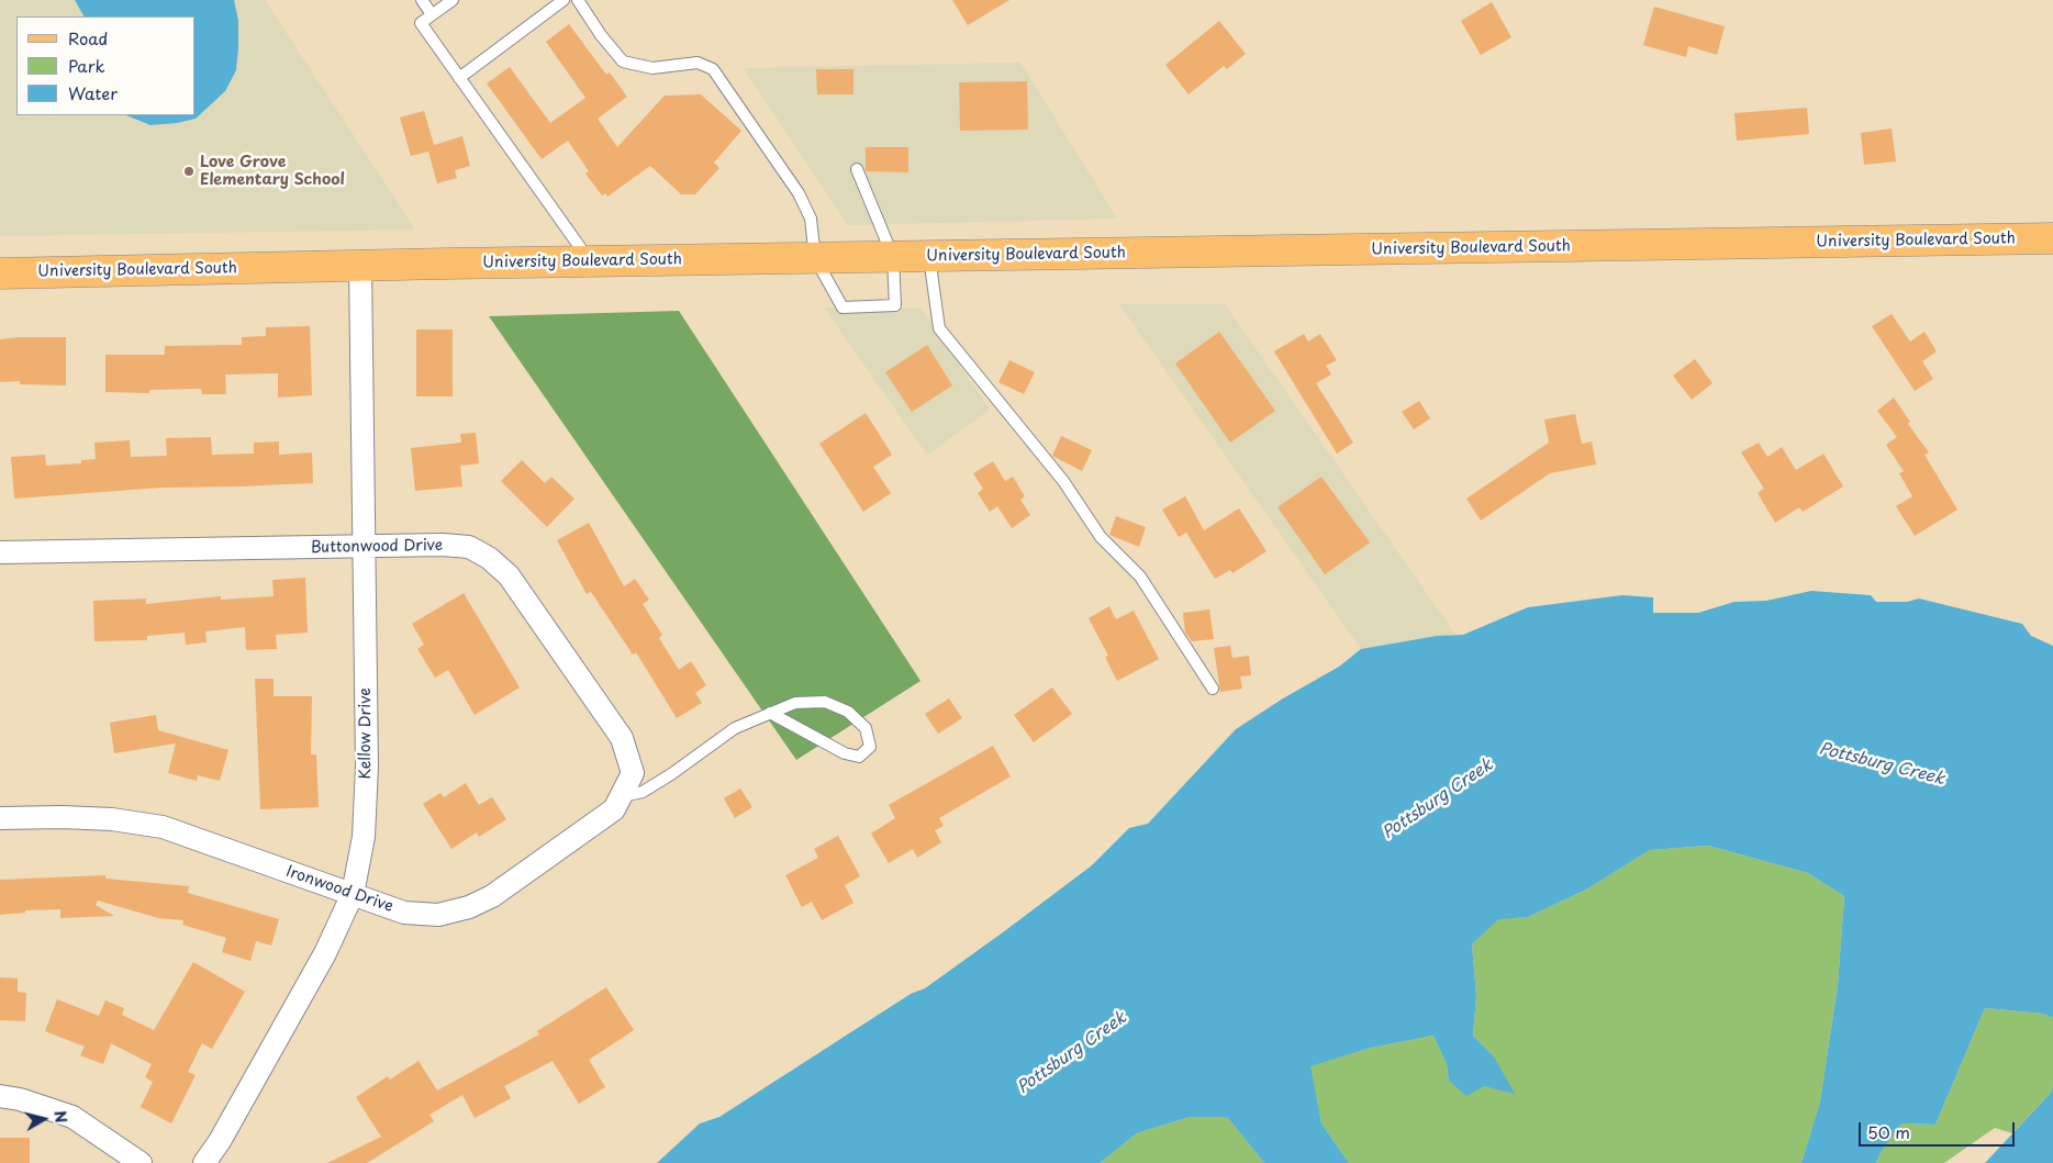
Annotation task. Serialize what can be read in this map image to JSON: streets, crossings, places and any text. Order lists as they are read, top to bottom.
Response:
{
  "streets": {
    "main road": ["University Boulevard South"],
    "street": ["Buttonwood Drive", "Kellow Drive", "Ironwood Drive"]
  },
  "crossings": [
    ["University Boulevard South", "Kellow Drive"],
    ["Buttonwood Drive", "Kellow Drive"],
    ["Buttonwood Drive", "Ironwood Drive"],
    ["Kellow Drive", "Ironwood Drive"]
  ],
  "water": ["Pottsburg Creek"],
  "places": ["Love Grove Elementary School"],
  "legend": ["Road", "Park", "Water"],
  "scale_bar": "50 m",
  "north": "right"
}
